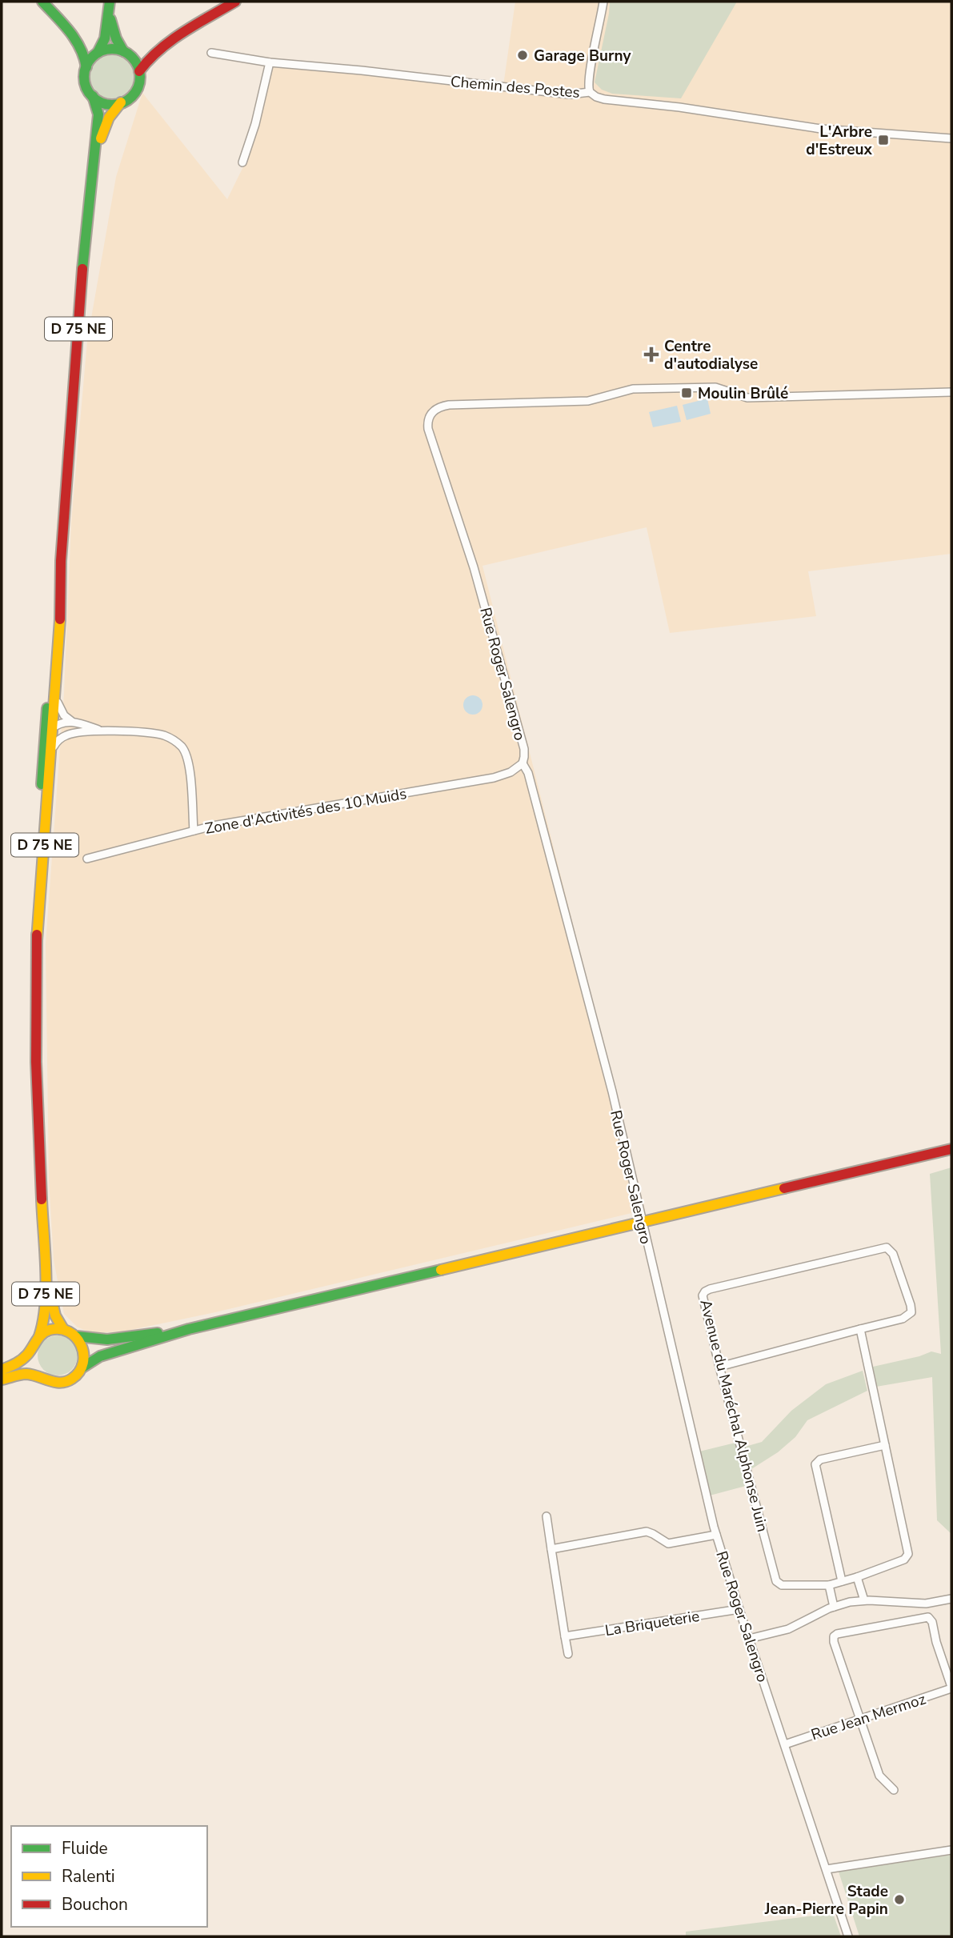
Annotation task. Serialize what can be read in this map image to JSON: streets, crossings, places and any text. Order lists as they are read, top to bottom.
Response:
{
  "streets": {
    "main road": ["D 75 NE"],
    "street": [
      "Chemin des Postes",
      "Rue Roger Salengro",
      "Zone d'Activités des 10 Muids",
      "Avenue du Maréchal Alphonse Juin",
      "La Briqueterie",
      "Rue Jean Mermoz"
    ]
  },
  "crossings": [
    ["Rue Roger Salengro", "Zone d'Activités des 10 Muids"],
    ["Rue Roger Salengro", "La Briqueterie"],
    ["Rue Roger Salengro", "Rue Jean Mermoz"]
  ],
  "places": {
    "other": ["Garage Burny", "Stade Jean-Pierre Papin"],
    "transit": ["L'Arbre d'Estreux", "Moulin Brûlé"],
    "health": ["Centre d'autodialyse"]
  },
  "legend": ["Fluide", "Ralenti", "Bouchon"]
}
